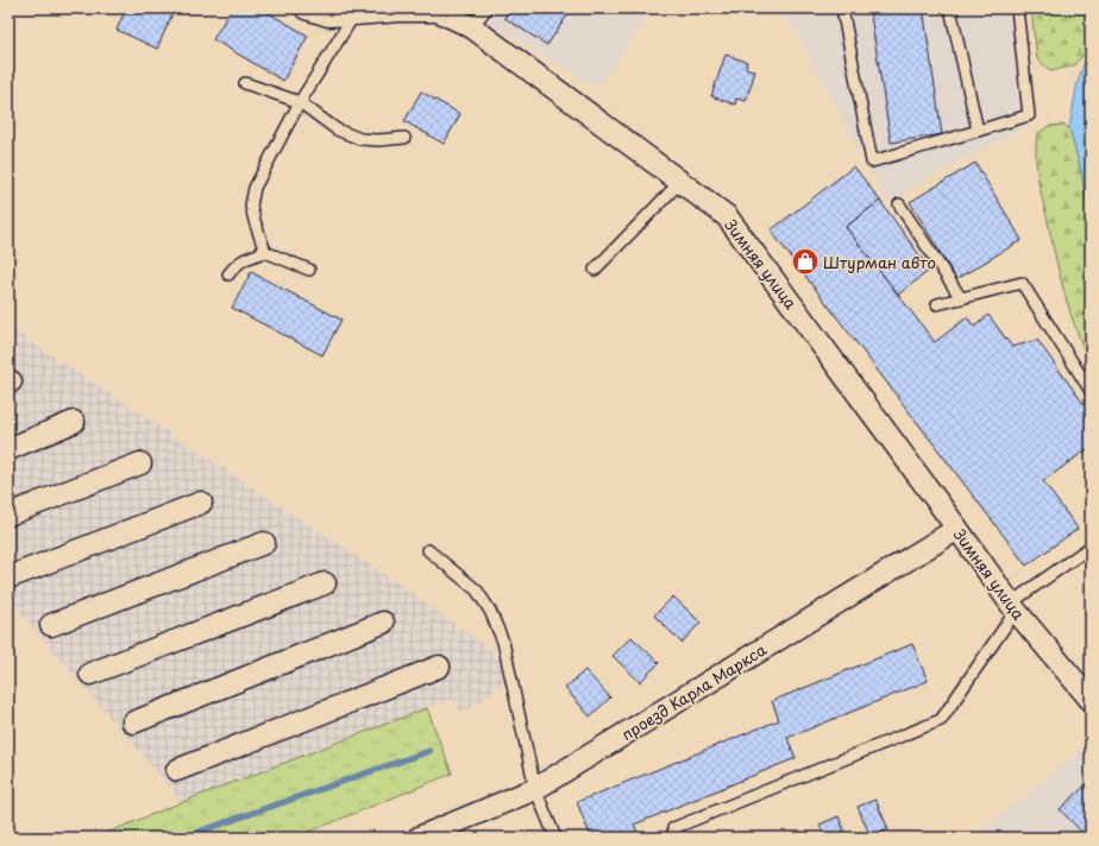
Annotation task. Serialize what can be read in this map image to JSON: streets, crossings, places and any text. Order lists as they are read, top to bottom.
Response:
{
  "streets": {
    "street": ["Зимняя улица", "проезд Карла Маркса"]
  },
  "crossings": [
    ["Зимняя улица", "проезд Карла Маркса"]
  ],
  "places": {
    "shop": ["Штурман авто"]
  }
}
